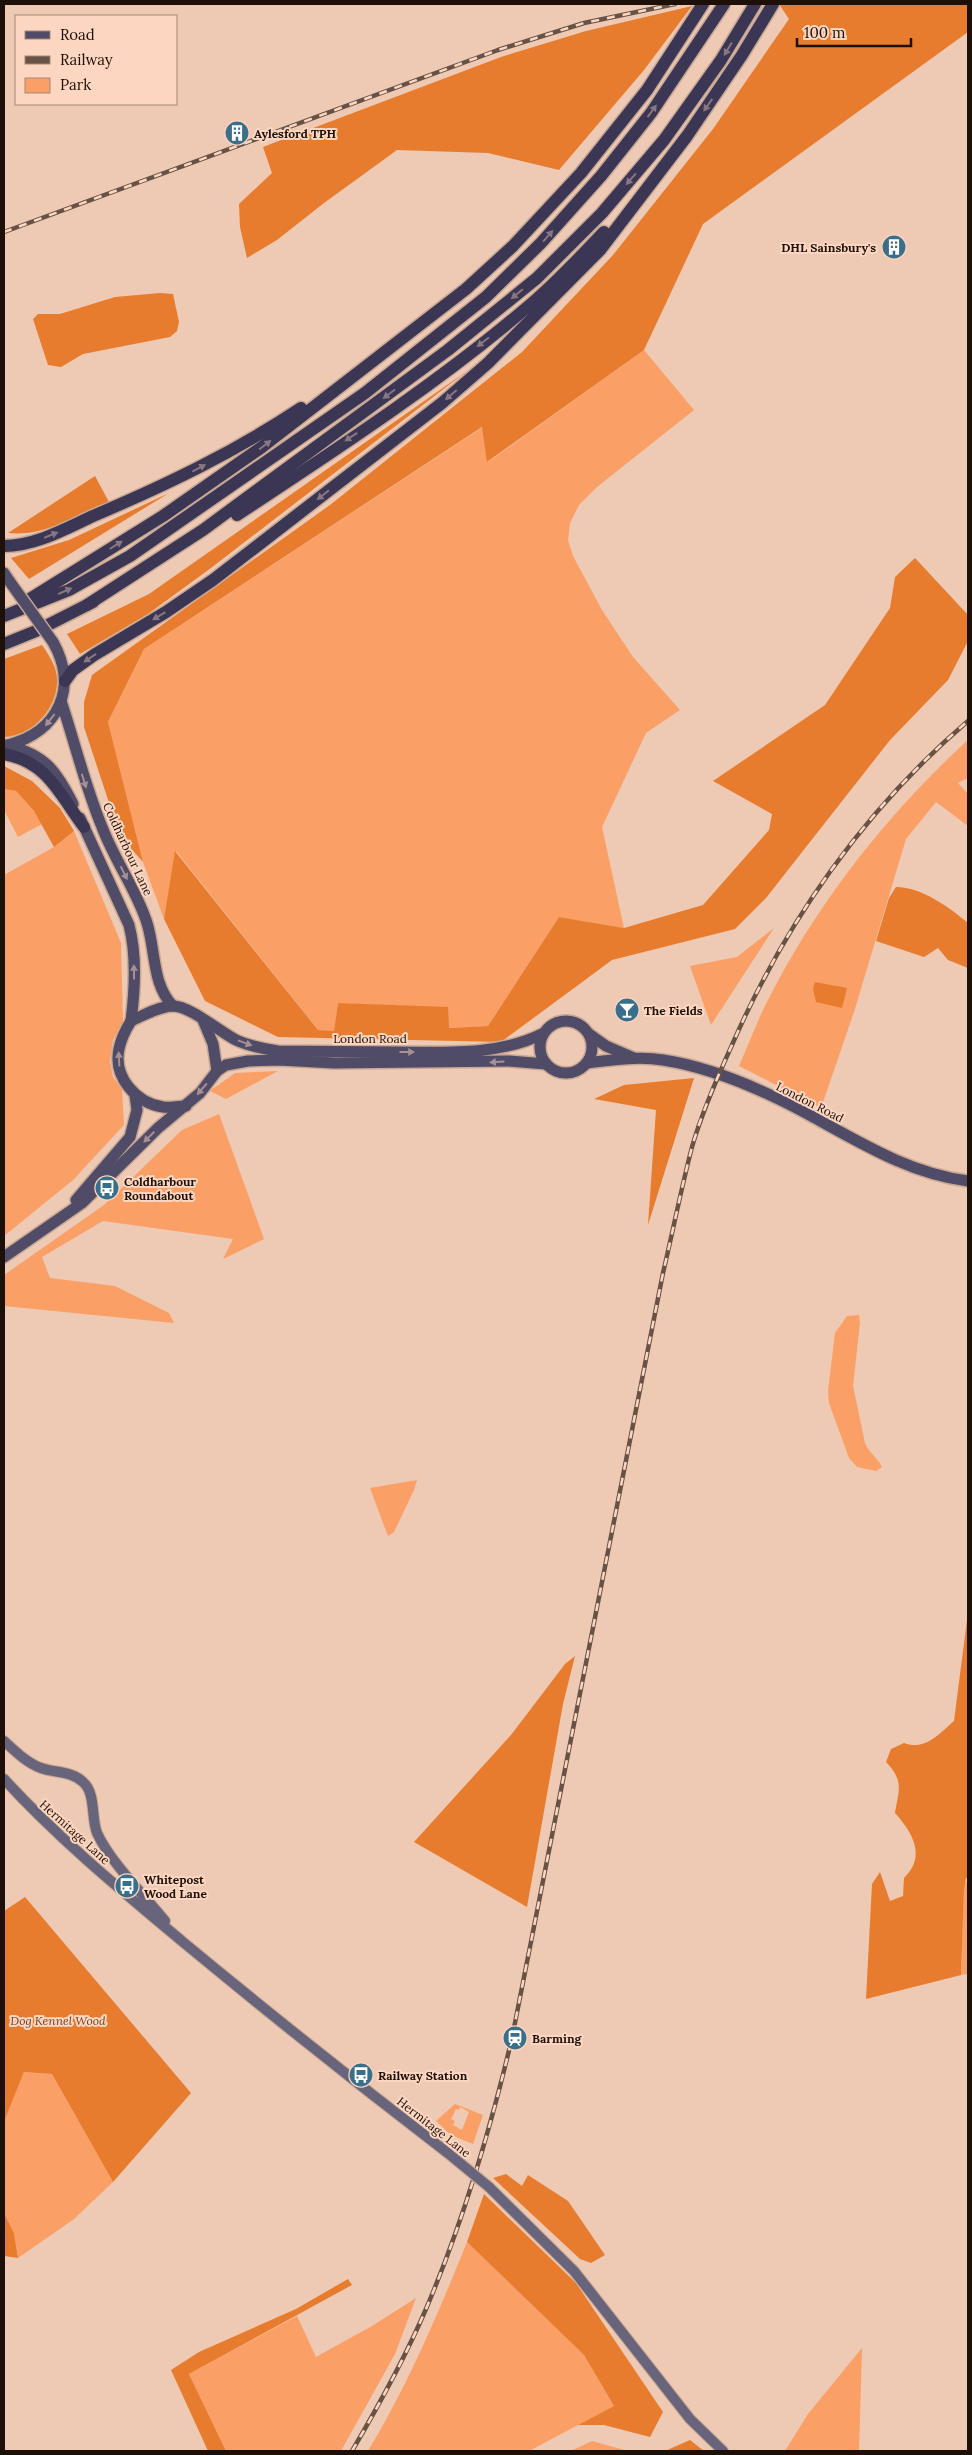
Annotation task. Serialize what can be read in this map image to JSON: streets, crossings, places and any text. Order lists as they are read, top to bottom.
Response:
{
  "streets": {
    "main road": ["Coldharbour Lane", "London Road", "Hermitage Lane"]
  },
  "crossings": [
    ["Coldharbour Lane", "London Road"]
  ],
  "parks": ["Dog Kennel Wood"],
  "places": {
    "building": ["Aylesford TPH", "DHL Sainsbury's"],
    "bar": ["The Fields"],
    "bus stop": ["Coldharbour Roundabout", "Whitepost Wood Lane", "Railway Station"],
    "station": ["Barming"]
  },
  "legend": ["Road", "Railway", "Park"],
  "scale_bar": "100 m"
}
